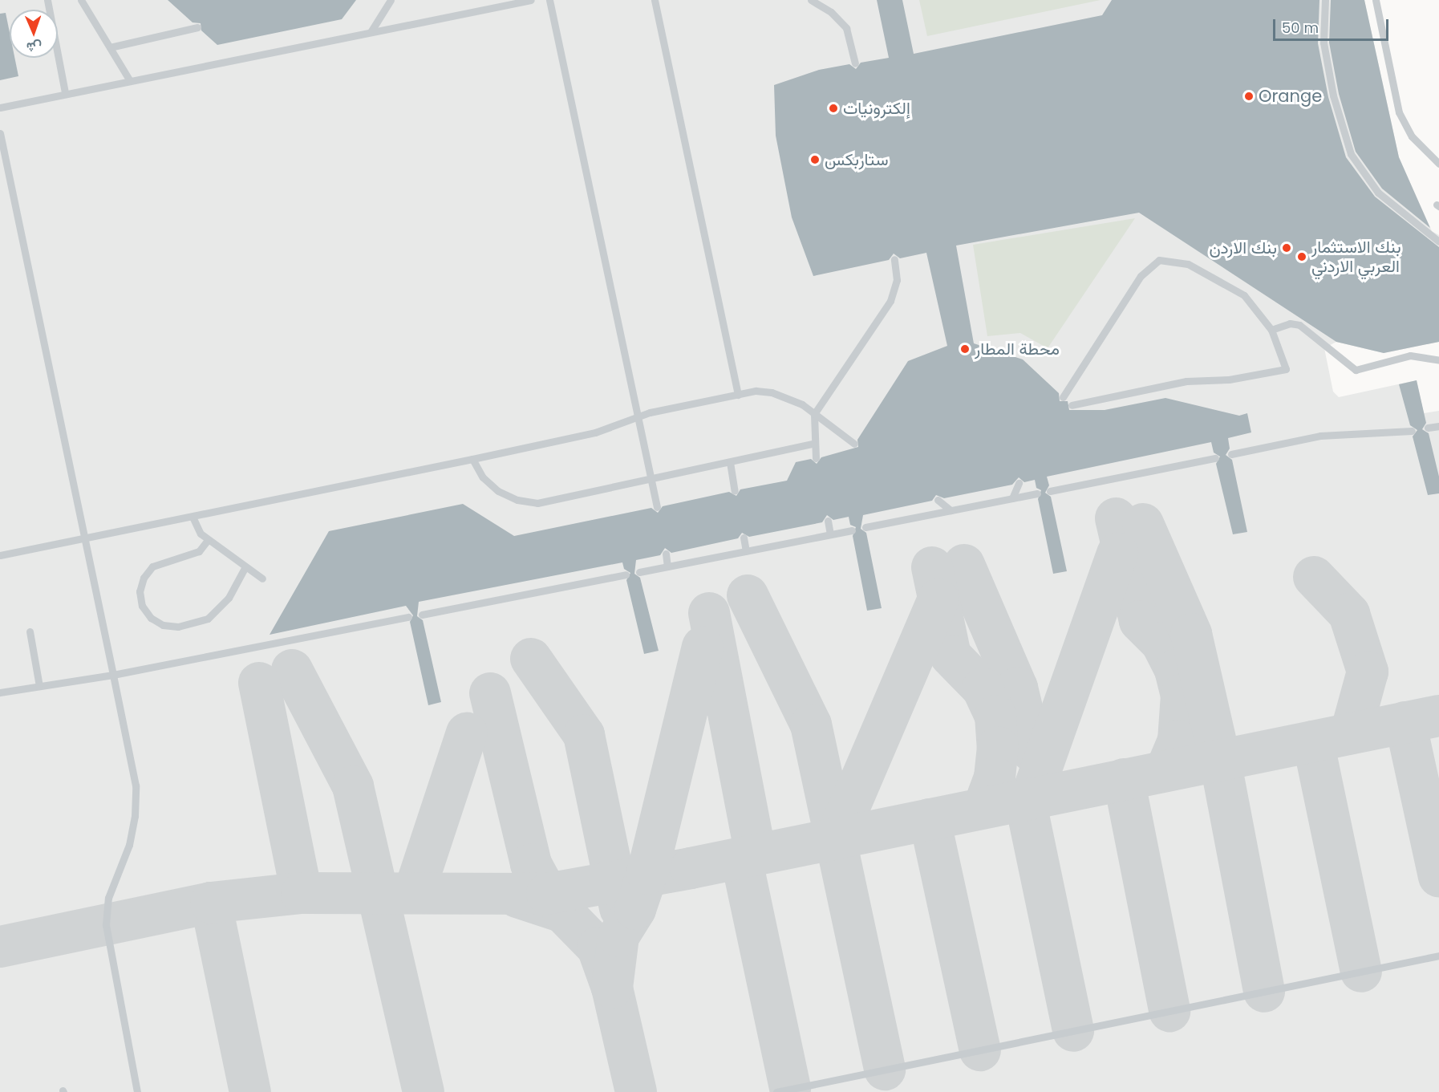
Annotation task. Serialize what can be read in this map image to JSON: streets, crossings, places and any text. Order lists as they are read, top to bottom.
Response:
{
  "places": [
    "Orange",
    "إلكترونيات",
    "ستاربكس",
    "بنك الاردن",
    "بنك الاستثمار العربي الاردني",
    "محطة المطار"
  ],
  "scale_bar": "50 m",
  "north": "bottom"
}
